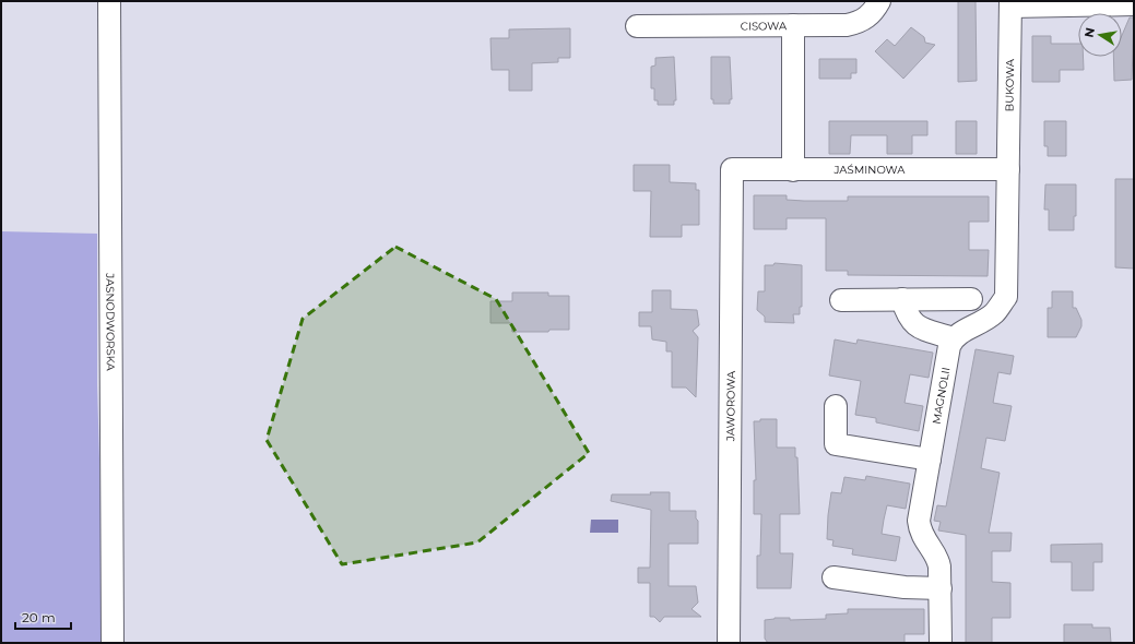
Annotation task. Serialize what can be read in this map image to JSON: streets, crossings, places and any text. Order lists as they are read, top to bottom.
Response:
{
  "streets": {
    "street": [
      "CISOWA",
      "BUKOWA",
      "JAŚMINOWA",
      "JASNODWORSKA",
      "MAGNOLII",
      "JAWOROWA"
    ]
  },
  "crossings": [
    ["BUKOWA", "JAŚMINOWA"],
    ["JAŚMINOWA", "JAWOROWA"]
  ],
  "scale_bar": "20 m",
  "north": "left"
}
